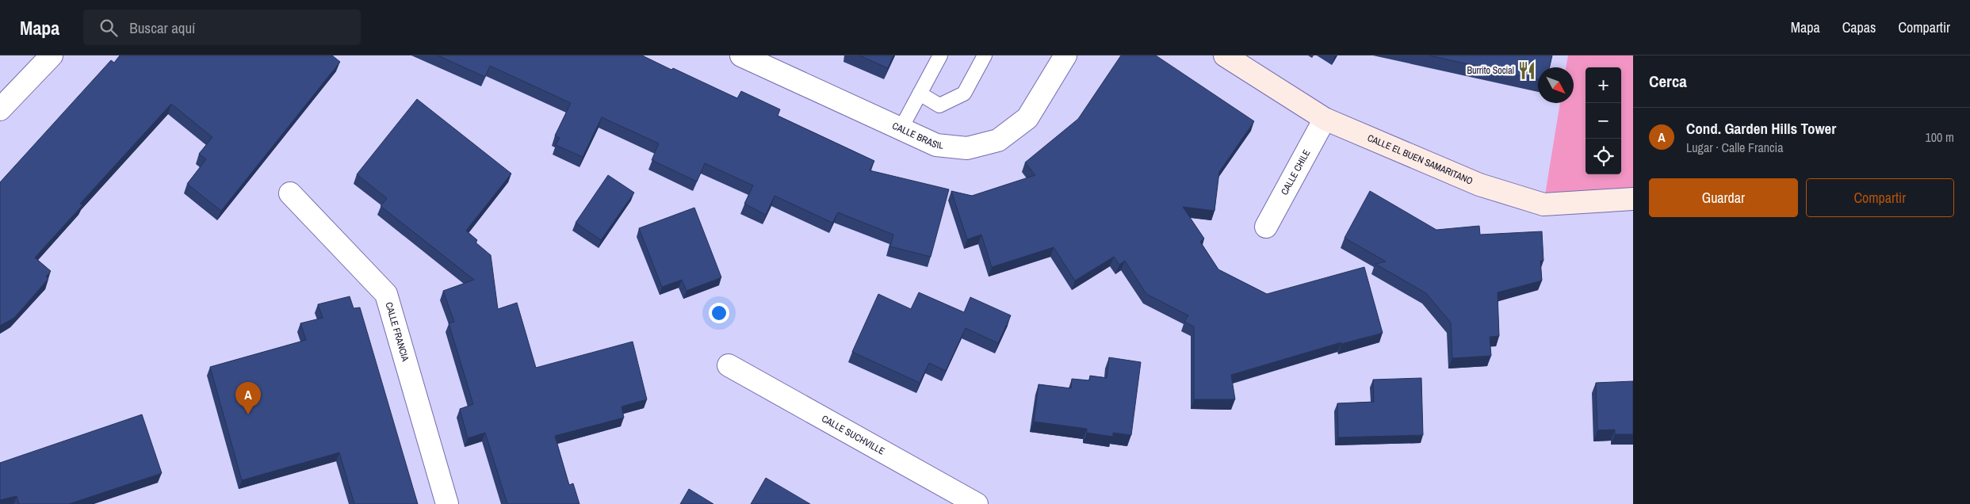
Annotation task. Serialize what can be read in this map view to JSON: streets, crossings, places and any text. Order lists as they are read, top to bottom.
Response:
{
  "streets": {
    "street": [
      "CALLE BRASIL",
      "CALLE EL BUEN SAMARITANO",
      "CALLE CHILE",
      "CALLE FRANCIA",
      "CALLE SUCHVILLE"
    ]
  },
  "crossings": [
    ["CALLE EL BUEN SAMARITANO", "CALLE CHILE"]
  ],
  "places": {
    "restaurant": ["Burrito Social"]
  },
  "north": "bottom right",
  "page": {
    "header": "Mapa",
    "search": "Buscar aquí",
    "nav": ["Mapa", "Capas", "Compartir"],
    "heading": "Cerca",
    "map_buttons": ["+", "−"],
    "list": [
      {
        "mark": "A",
        "name": "Cond. Garden Hills Tower",
        "note": "Lugar · Calle Francia",
        "value": "100 m"
      }
    ],
    "buttons": ["Guardar", "Compartir"],
    "pins": "A"
  }
}
